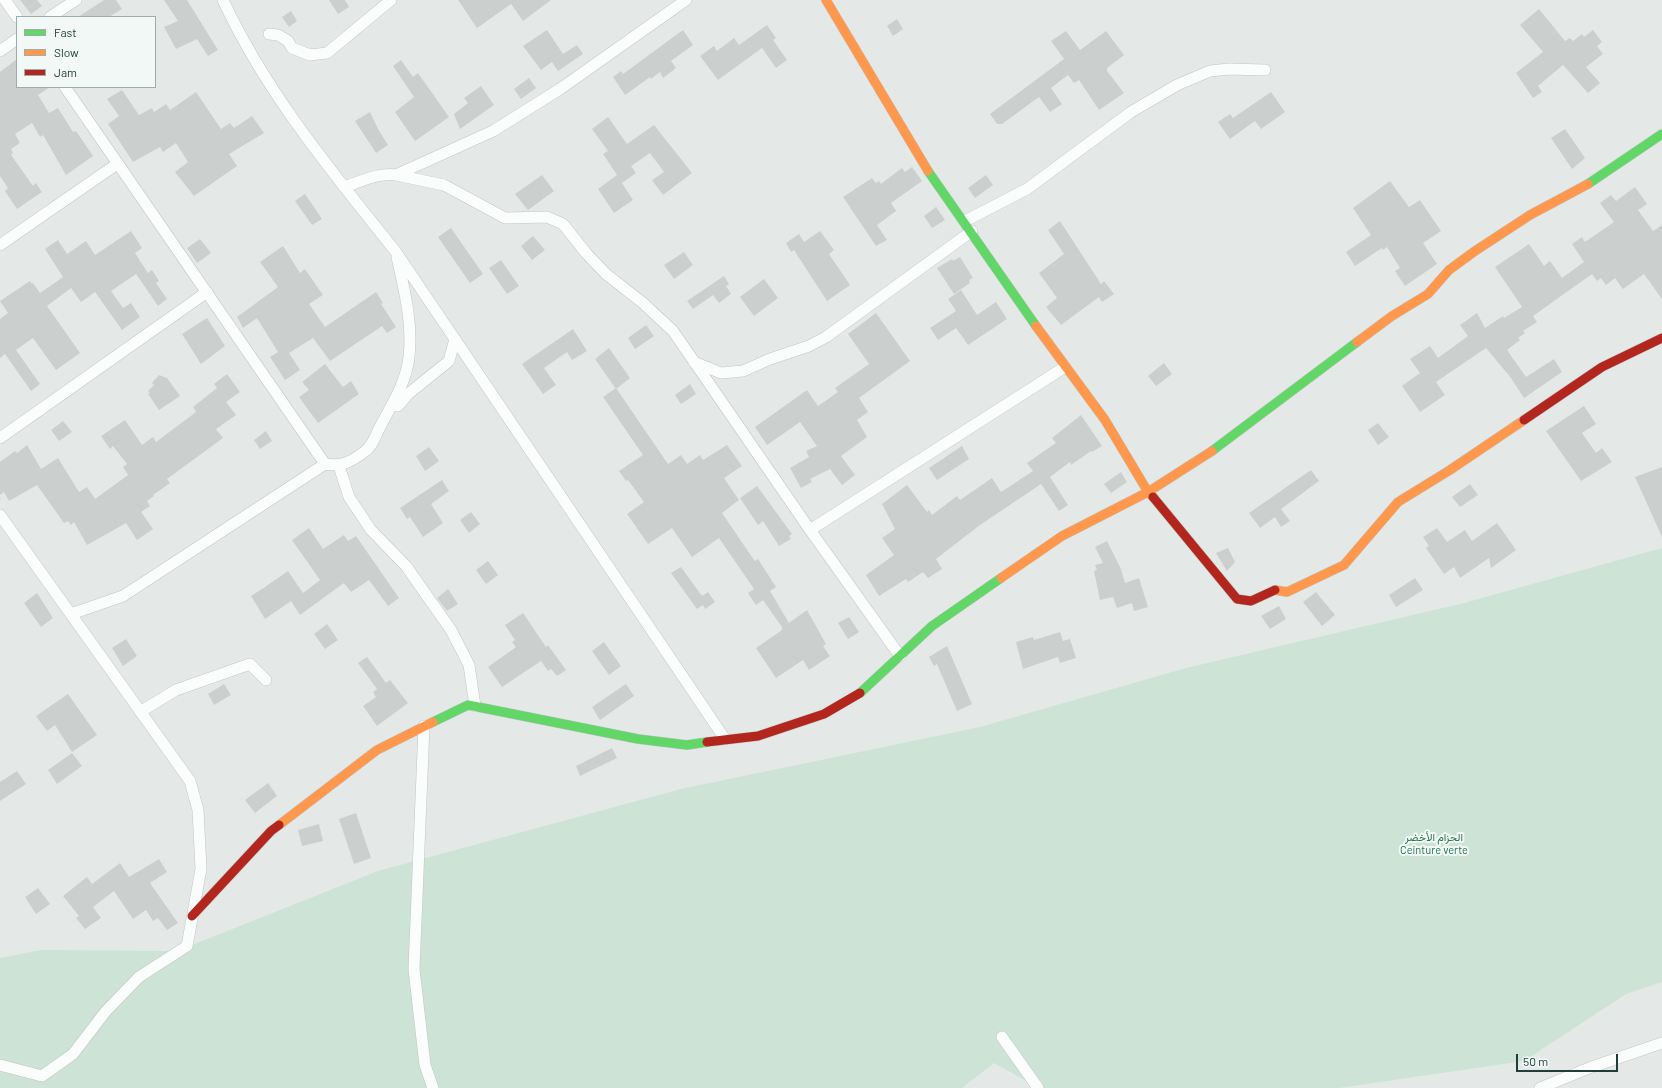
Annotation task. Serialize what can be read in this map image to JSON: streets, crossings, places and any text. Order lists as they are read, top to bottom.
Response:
{
  "parks": ["الحزام الأخضر Ceinture verte"],
  "legend": ["Fast", "Slow", "Jam"],
  "scale_bar": "50 m"
}
